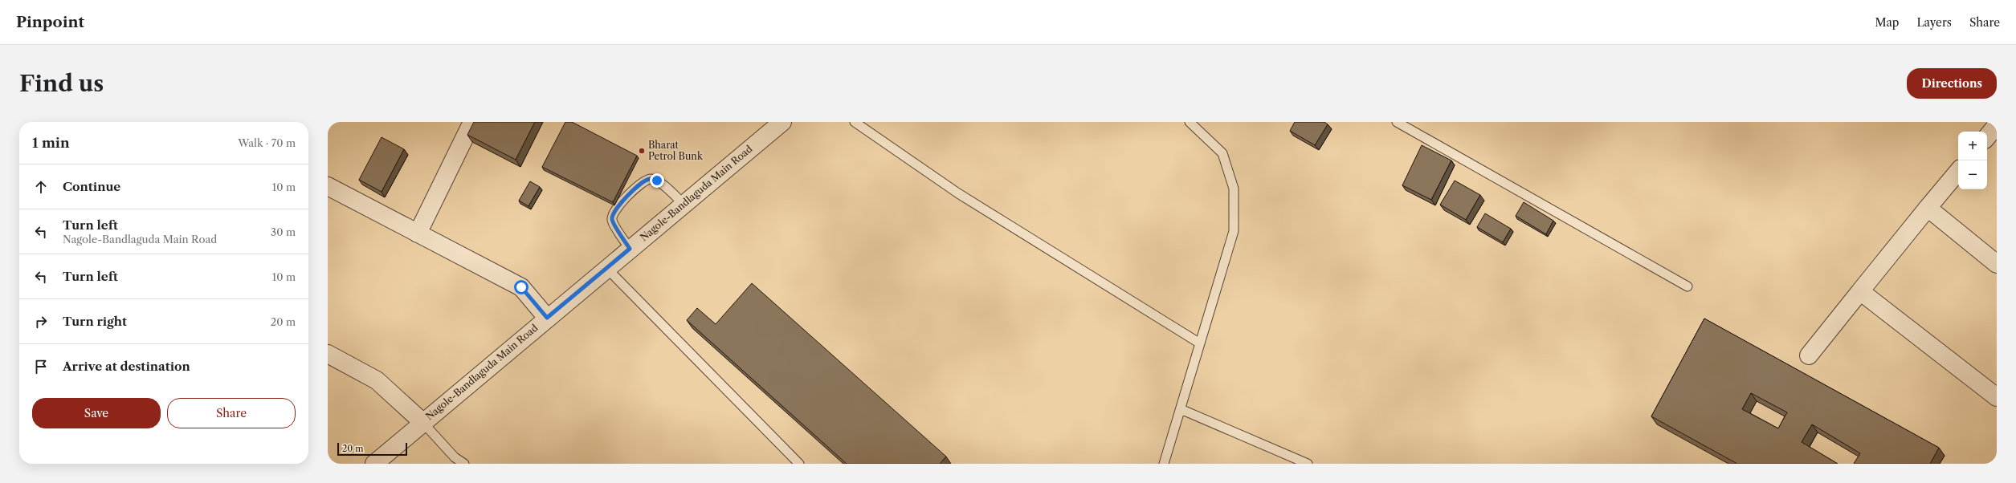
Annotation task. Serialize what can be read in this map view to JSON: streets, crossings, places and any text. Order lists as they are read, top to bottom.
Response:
{
  "streets": {
    "street": ["Nagole-Bandlaguda Main Road"]
  },
  "places": ["Bharat Petrol Bunk"],
  "scale_bar": "20 m",
  "page": {
    "header": "Pinpoint",
    "nav": ["Map", "Layers", "Share"],
    "buttons": [
      "Directions",
      ["Save", "Share"]
    ],
    "title": "Find us",
    "heading": ["1 min", "Walk · 70 m"],
    "map_buttons": ["+", "−"],
    "list": [
      ["Continue", "10 m"],
      ["Turn left", "Nagole-Bandlaguda Main Road", "30 m"],
      ["Turn left", "10 m"],
      ["Turn right", "20 m"],
      "Arrive at destination"
    ],
    "scale": "20 m"
  }
}
